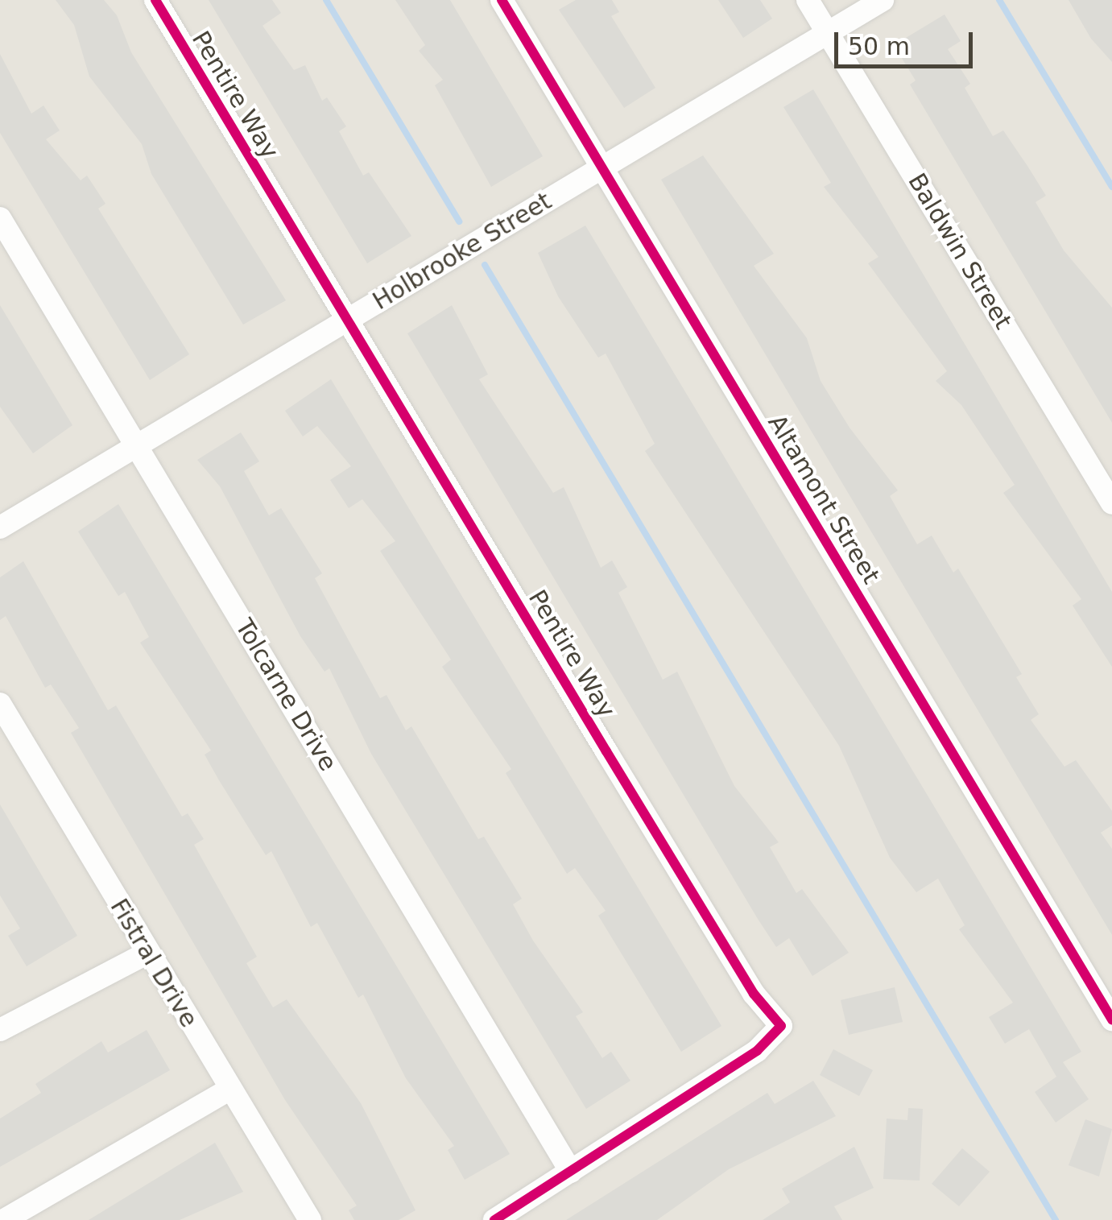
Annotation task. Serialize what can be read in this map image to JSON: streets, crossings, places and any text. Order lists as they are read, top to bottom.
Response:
{
  "streets": {
    "street": [
      "Pentire Way",
      "Holbrooke Street",
      "Baldwin Street",
      "Altamont Street",
      "Tolcarne Drive",
      "Fistral Drive"
    ]
  },
  "crossings": [
    ["Pentire Way", "Holbrooke Street"],
    ["Pentire Way", "Tolcarne Drive"],
    ["Holbrooke Street", "Baldwin Street"],
    ["Holbrooke Street", "Altamont Street"],
    ["Holbrooke Street", "Tolcarne Drive"]
  ],
  "scale_bar": "50 m"
}
